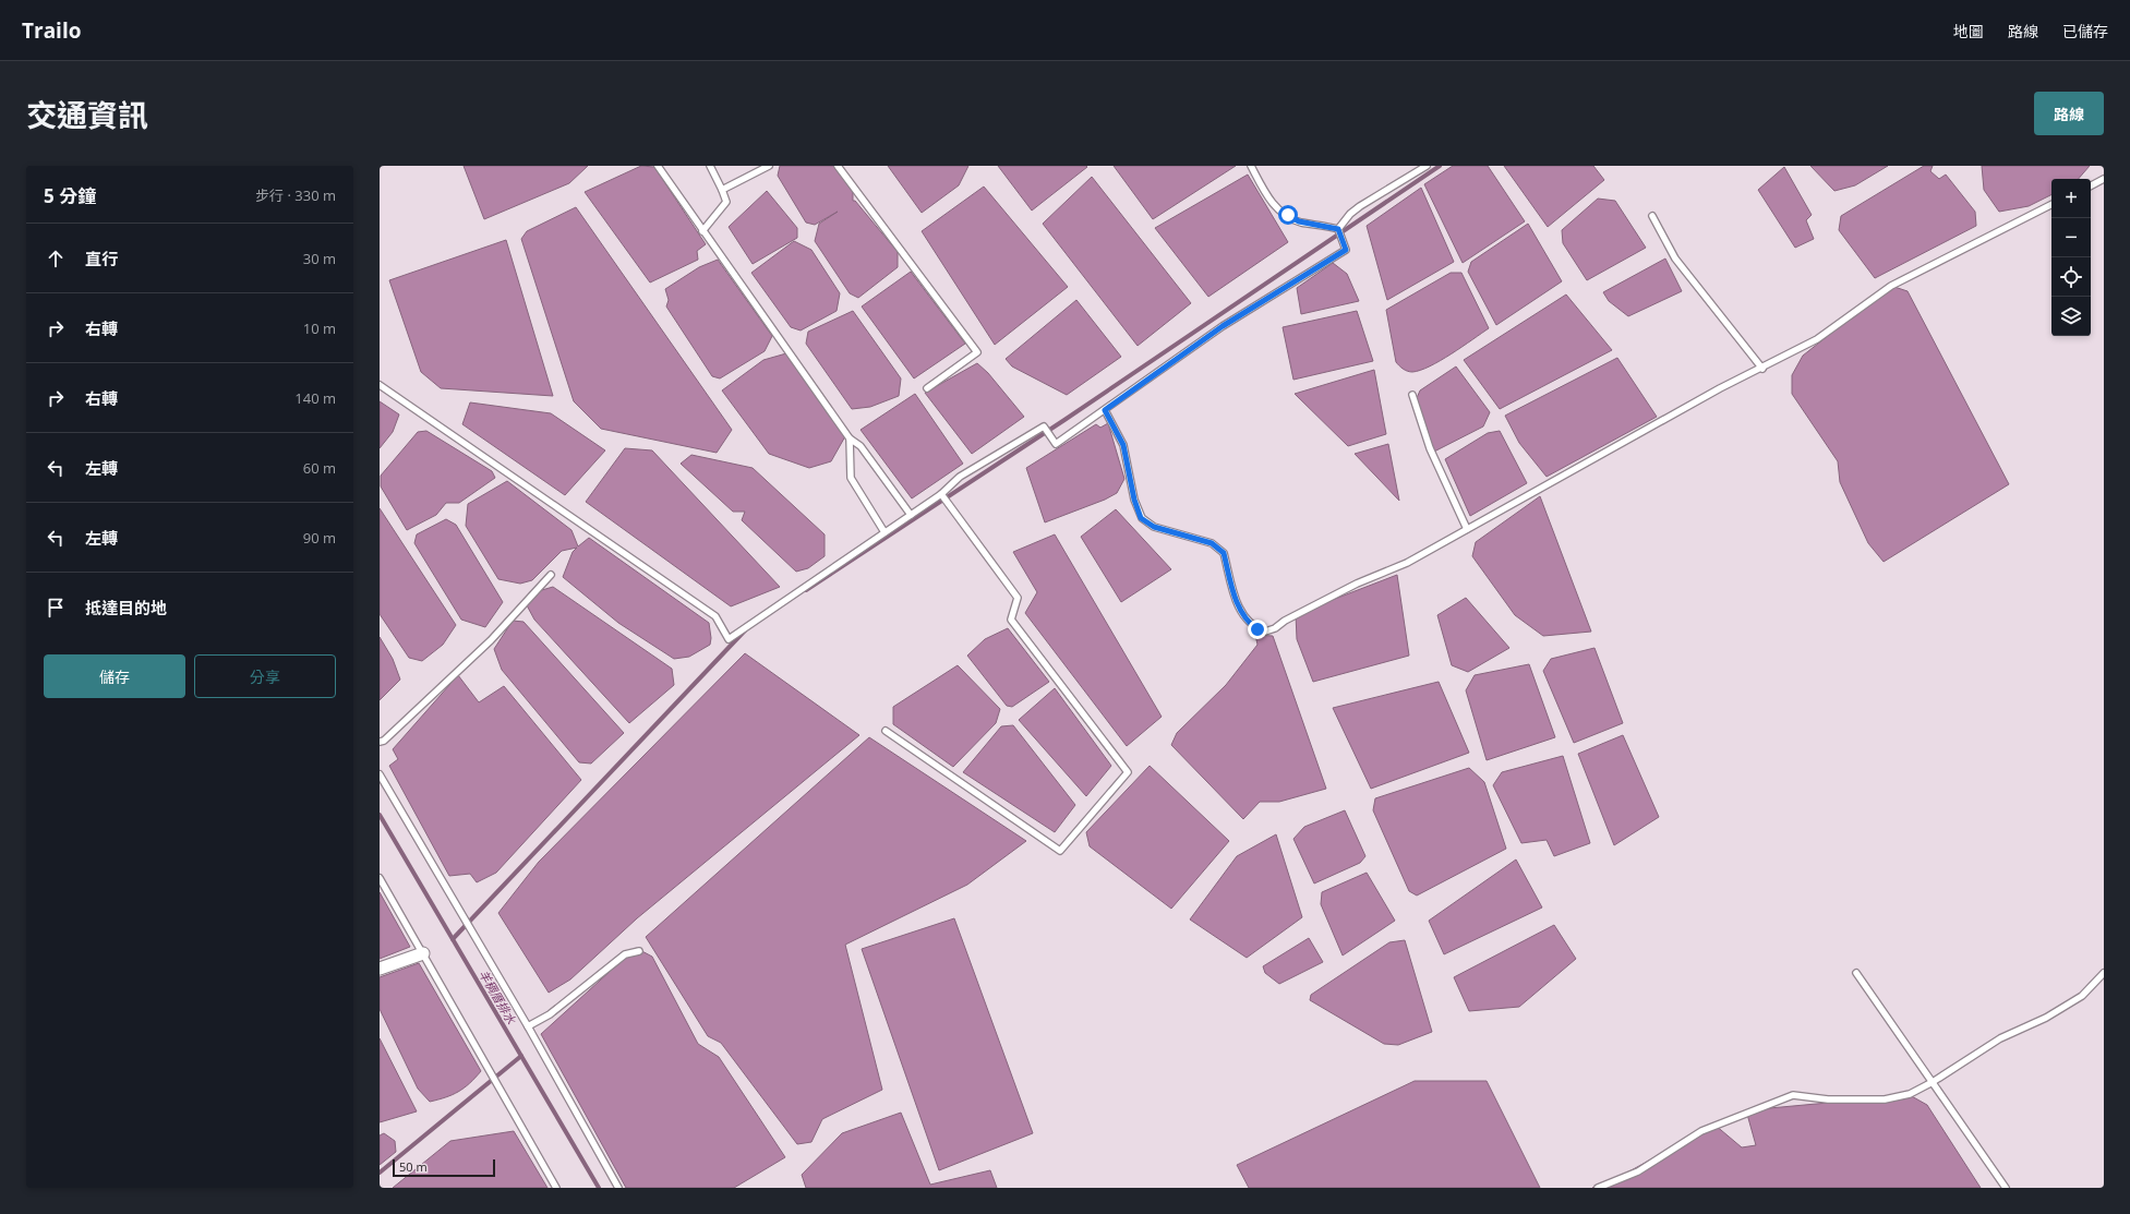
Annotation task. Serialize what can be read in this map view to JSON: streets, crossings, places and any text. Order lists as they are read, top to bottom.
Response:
{
  "water": ["羊稠厝排水"],
  "scale_bar": "50 m",
  "page": {
    "header": "Trailo",
    "nav": ["地圖", "路線", "已儲存"],
    "title": "交通資訊",
    "buttons": [
      "路線",
      ["儲存", "分享"]
    ],
    "heading": ["5 分鐘", "步行 · 330 m"],
    "map_buttons": ["+", "−"],
    "list": [
      ["直行", "30 m"],
      ["右轉", "10 m"],
      ["右轉", "140 m"],
      ["左轉", "60 m"],
      ["左轉", "90 m"],
      "抵達目的地"
    ],
    "scale": "50 m"
  }
}
